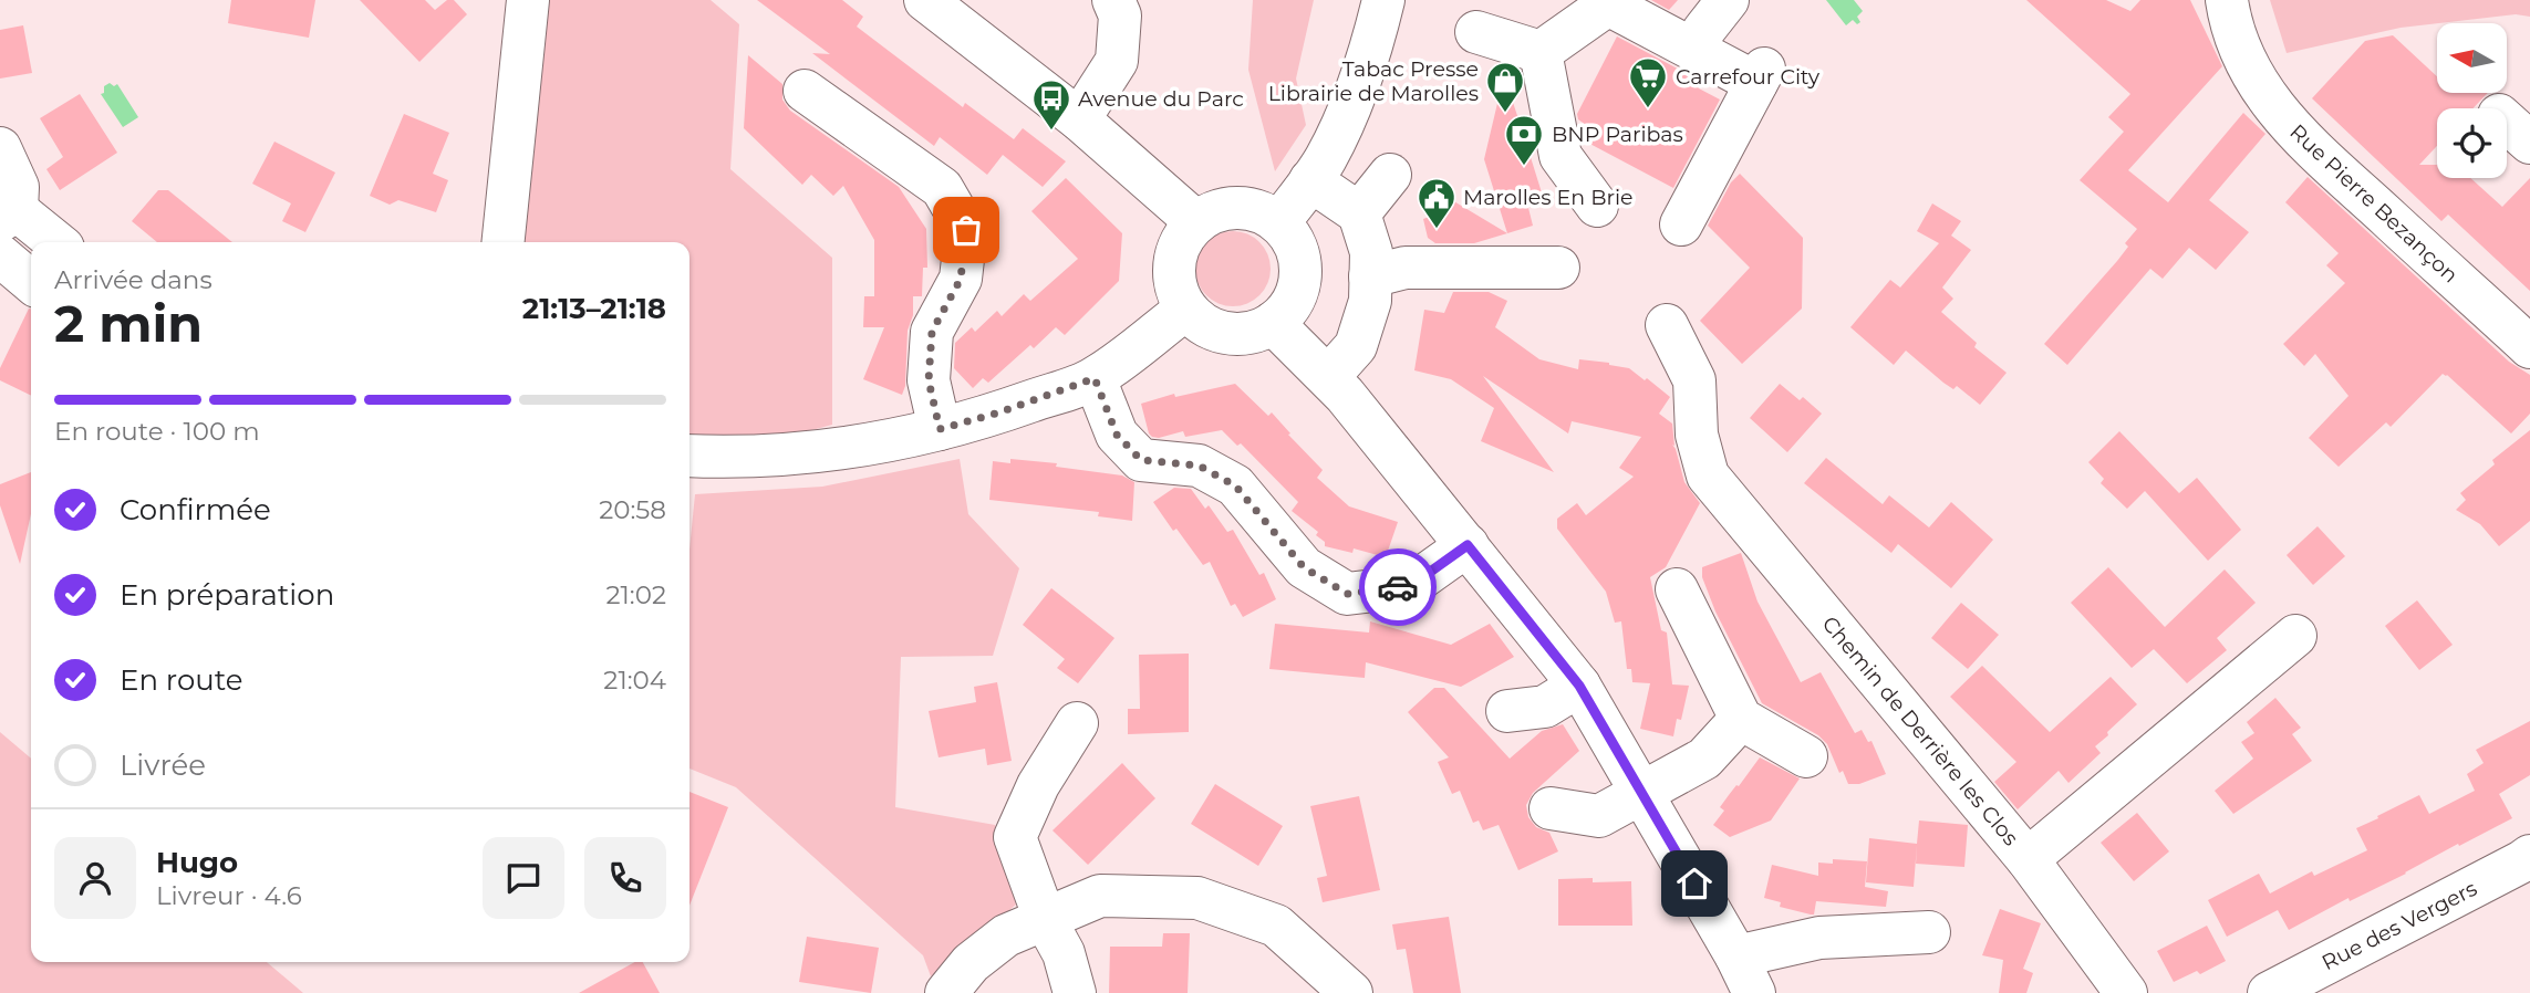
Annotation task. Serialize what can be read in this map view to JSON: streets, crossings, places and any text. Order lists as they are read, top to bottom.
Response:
{
  "streets": {
    "street": ["Rue Pierre Bezançon", "Chemin de Derrière les Clos", "Rue des Vergers"]
  },
  "places": {
    "supermarket": ["Carrefour City"],
    "shop": ["Tabac Presse Librairie de Marolles"],
    "bus stop": ["Avenue du Parc"],
    "bank": ["BNP Paribas"],
    "public building": ["Marolles En Brie"]
  },
  "north": "left",
  "page": {
    "heading": ["2 min", "Arrivée dans", "21:13–21:18"],
    "panel": ["Hugo", "Livreur · 4.6"],
    "bar": "En route · 100 m",
    "list": [
      ["Confirmée", "20:58"],
      ["En préparation", "21:02"],
      ["En route", "21:04"],
      "Livrée"
    ]
  }
}
